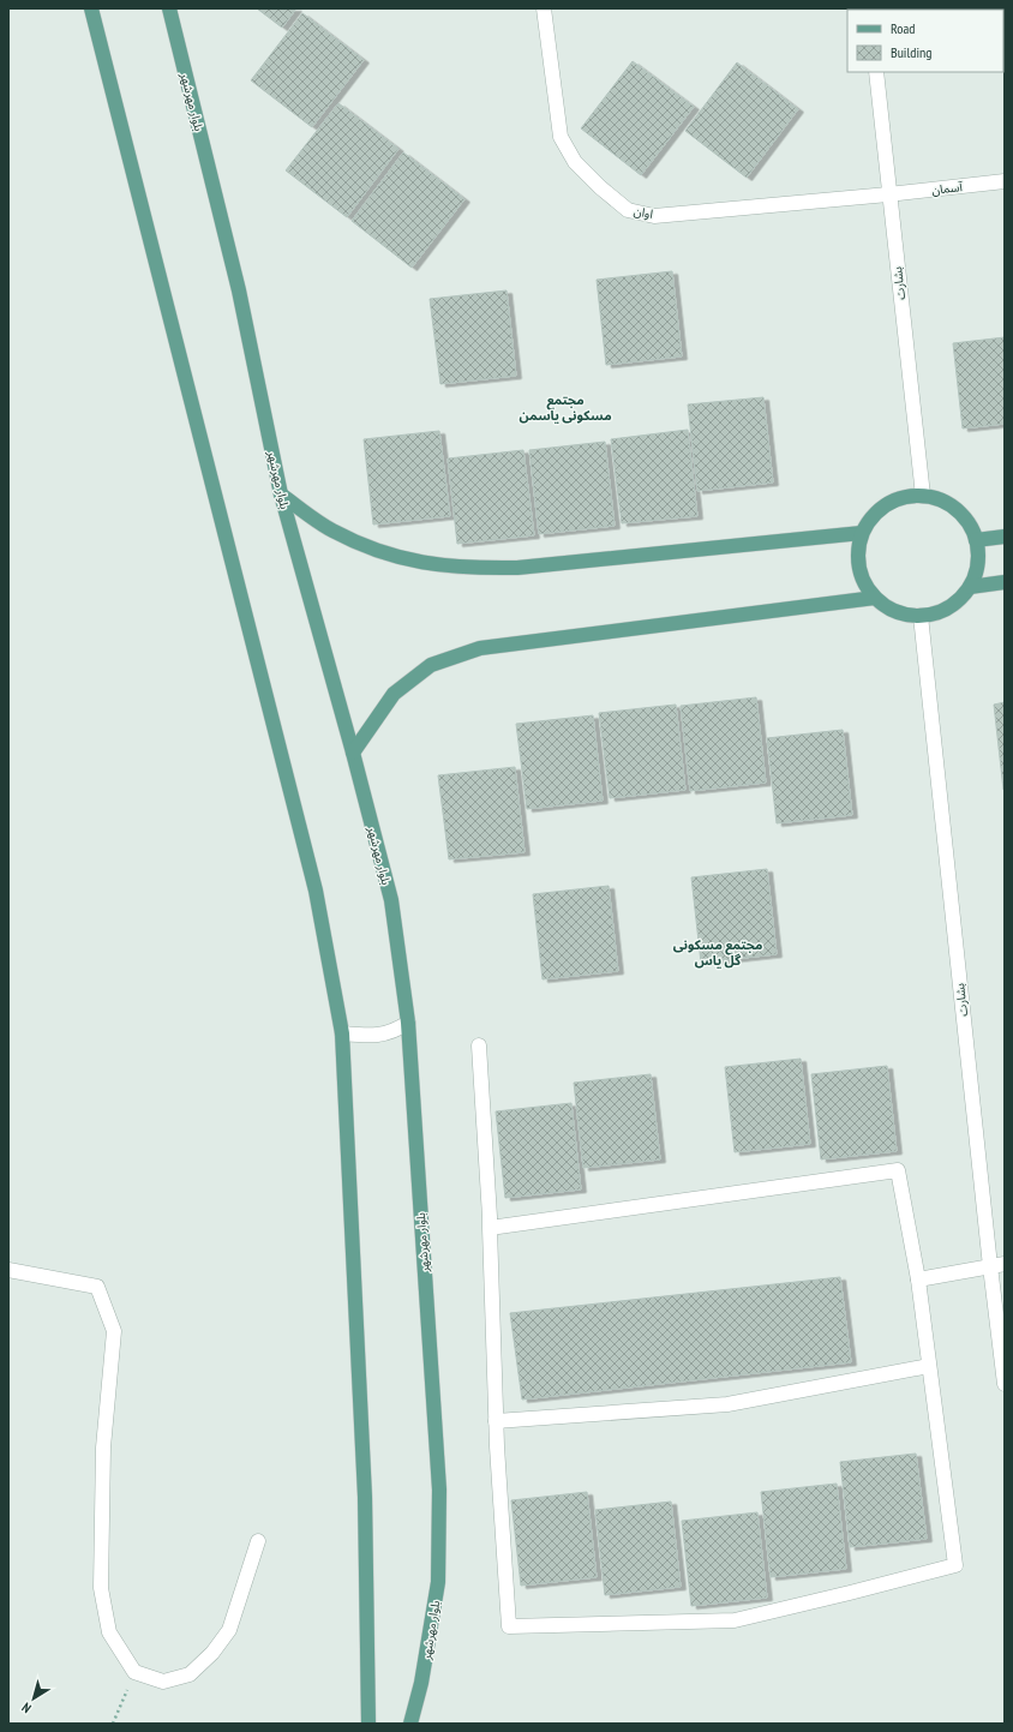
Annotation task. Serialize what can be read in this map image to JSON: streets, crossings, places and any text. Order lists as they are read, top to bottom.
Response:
{
  "streets": {
    "main road": ["بلوار مهرشهر"],
    "street": ["آسمان", "اوان", "بشارت"]
  },
  "crossings": [
    ["آسمان", "اوان"],
    ["آسمان", "بشارت"],
    ["اوان", "بشارت"]
  ],
  "districts": ["مجتمع مسکونی یاسمن", "مجتمع مسکونی گل یاس"],
  "legend": ["Road", "Building"],
  "north": "bottom left"
}
